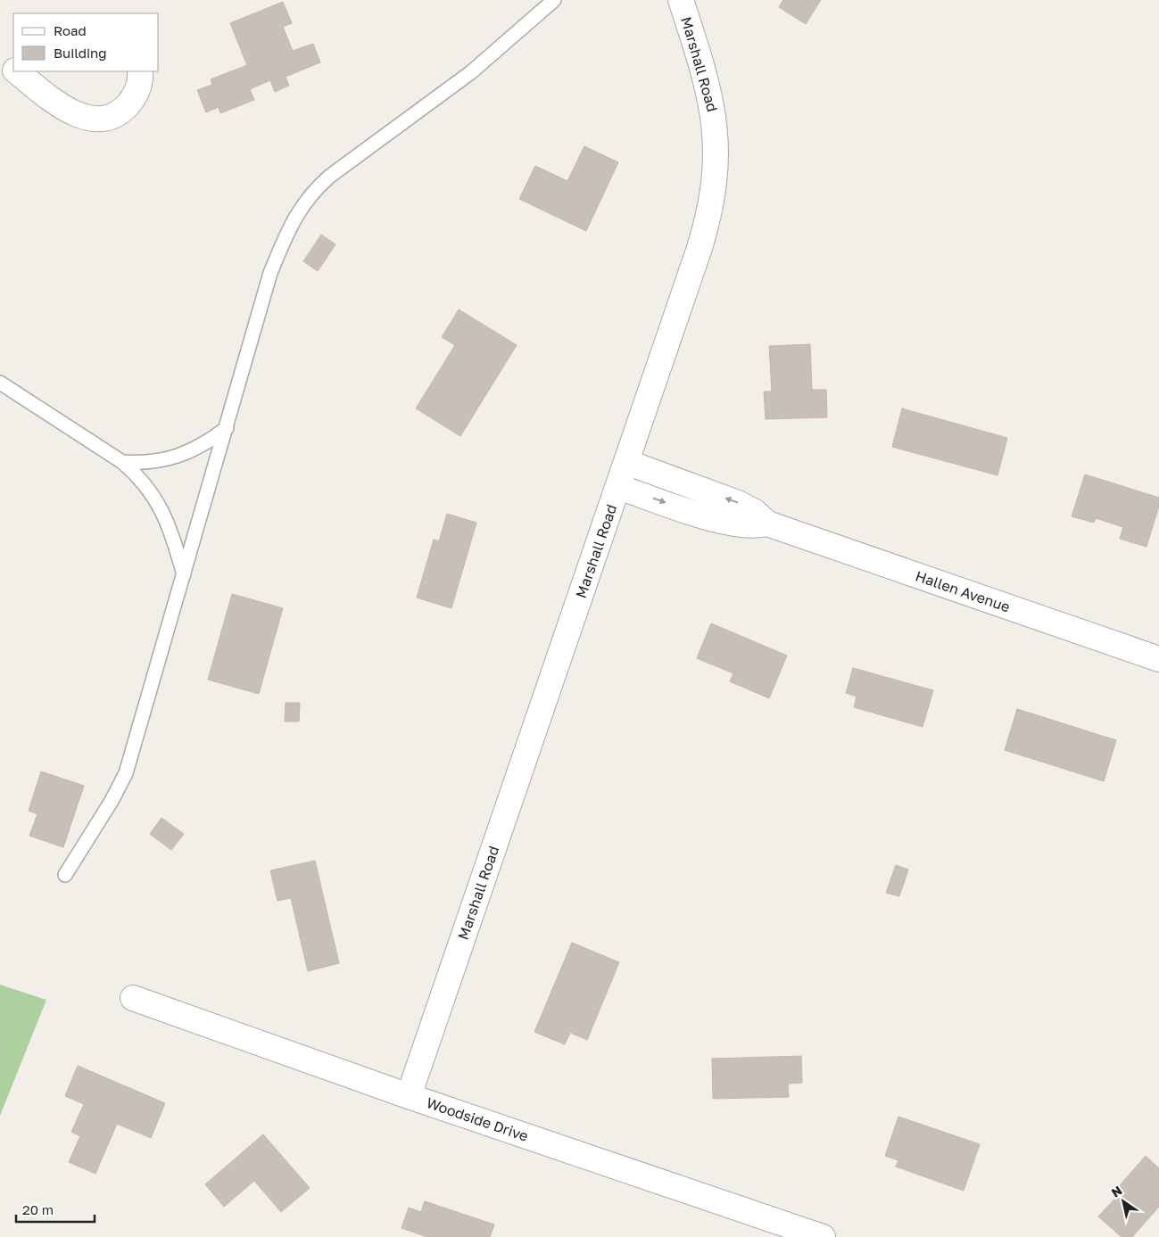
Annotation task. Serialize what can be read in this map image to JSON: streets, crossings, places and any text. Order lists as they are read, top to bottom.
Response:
{
  "streets": {
    "street": ["Marshall Road", "Hallen Avenue", "Woodside Drive"]
  },
  "crossings": [
    ["Marshall Road", "Hallen Avenue"],
    ["Marshall Road", "Woodside Drive"]
  ],
  "legend": ["Road", "Building"],
  "scale_bar": "20 m",
  "north": "top left"
}
